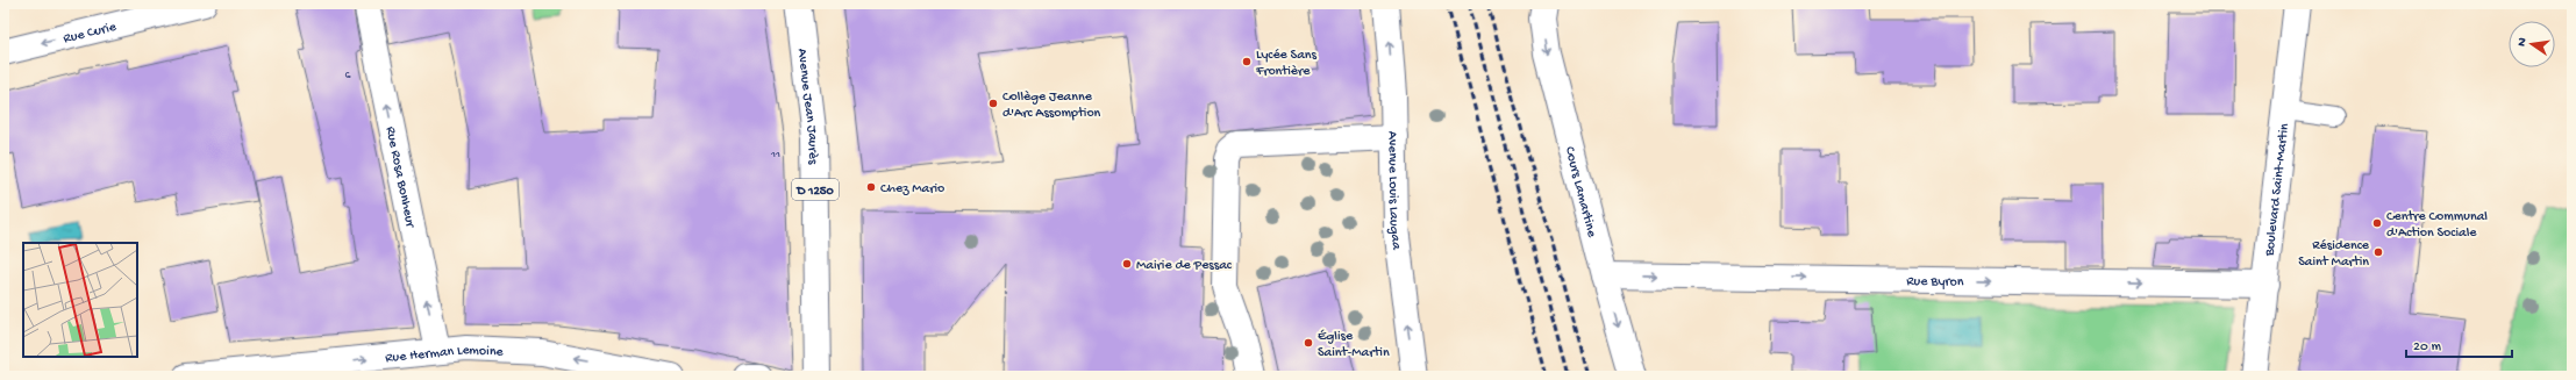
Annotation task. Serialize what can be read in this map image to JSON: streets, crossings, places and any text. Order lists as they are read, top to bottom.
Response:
{
  "streets": {
    "street": [
      "Rue Curie",
      "Avenue Jean Jaurès",
      "Rue Rosa Bonheur",
      "D 1250",
      "Avenue Louis Laugaa",
      "Cours Lamartine",
      "Boulevard Saint-Martin",
      "Rue Byron",
      "Rue Herman Lemoine"
    ]
  },
  "crossings": [
    ["Rue Rosa Bonheur", "Rue Herman Lemoine"],
    ["Cours Lamartine", "Rue Byron"],
    ["Boulevard Saint-Martin", "Rue Byron"]
  ],
  "one_way": [
    "Rue Curie",
    "Rue Rosa Bonheur",
    "Avenue Louis Laugaa",
    "Cours Lamartine",
    "Rue Byron"
  ],
  "places": [
    "Lycée Sans Frontière",
    "Collège Jeanne d'Arc Assomption",
    "Chez Mario",
    "Centre Communal d'Action Sociale",
    "Résidence Saint Martin",
    "Mairie de Pessac",
    "Église Saint-Martin"
  ],
  "house_numbers": ["6", "11"],
  "scale_bar": "20 m",
  "north": "left"
}
